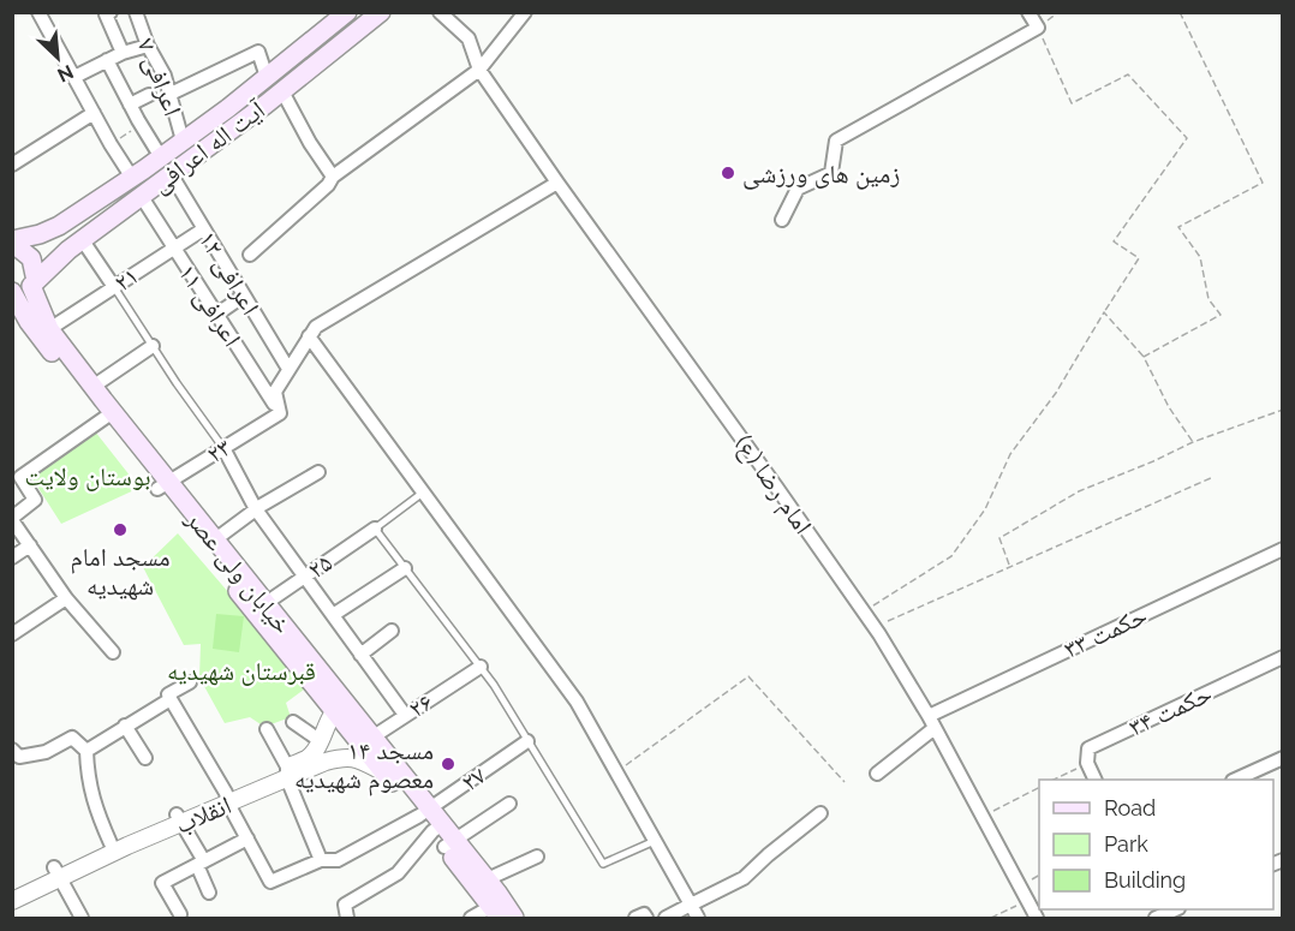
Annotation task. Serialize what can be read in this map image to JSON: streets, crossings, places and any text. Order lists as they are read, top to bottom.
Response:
{
  "streets": {
    "main road": ["آیت اله اعرافی", "خیابان ولی عصر"],
    "street": [
      "اعرافی ۷",
      "اعرافی ۱۲",
      "۲۱",
      "اعرافی ۱۱",
      "۲۳",
      "امام رضا (ع)",
      "۲۵",
      "حکمت ۳۳",
      "۲۶",
      "حکمت ۳۴",
      "۲۷",
      "انقلاب"
    ]
  },
  "crossings": [
    ["اعرافی ۷", "آیت اله اعرافی"],
    ["آیت اله اعرافی", "اعرافی ۱۲"],
    ["آیت اله اعرافی", "اعرافی ۱۱"],
    ["آیت اله اعرافی", "خیابان ولی عصر"],
    ["اعرافی ۱۲", "۲۱"],
    ["۲۱", "اعرافی ۱۱"],
    ["۲۱", "خیابان ولی عصر"],
    ["اعرافی ۱۱", "۲۳"],
    ["۲۳", "خیابان ولی عصر"],
    ["امام رضا (ع)", "حکمت ۳۳"],
    ["۲۵", "خیابان ولی عصر"],
    ["خیابان ولی عصر", "۲۶"],
    ["خیابان ولی عصر", "۲۷"],
    ["خیابان ولی عصر", "انقلاب"]
  ],
  "parks": ["بوستان ولایت", "قبرستان شهیدیه"],
  "places": ["زمین های ورزشی", "مسجد امام شهیدیه", "مسجد ۱۴ معصوم شهیدیه"],
  "legend": ["Road", "Park", "Building"],
  "north": "bottom right"
}
